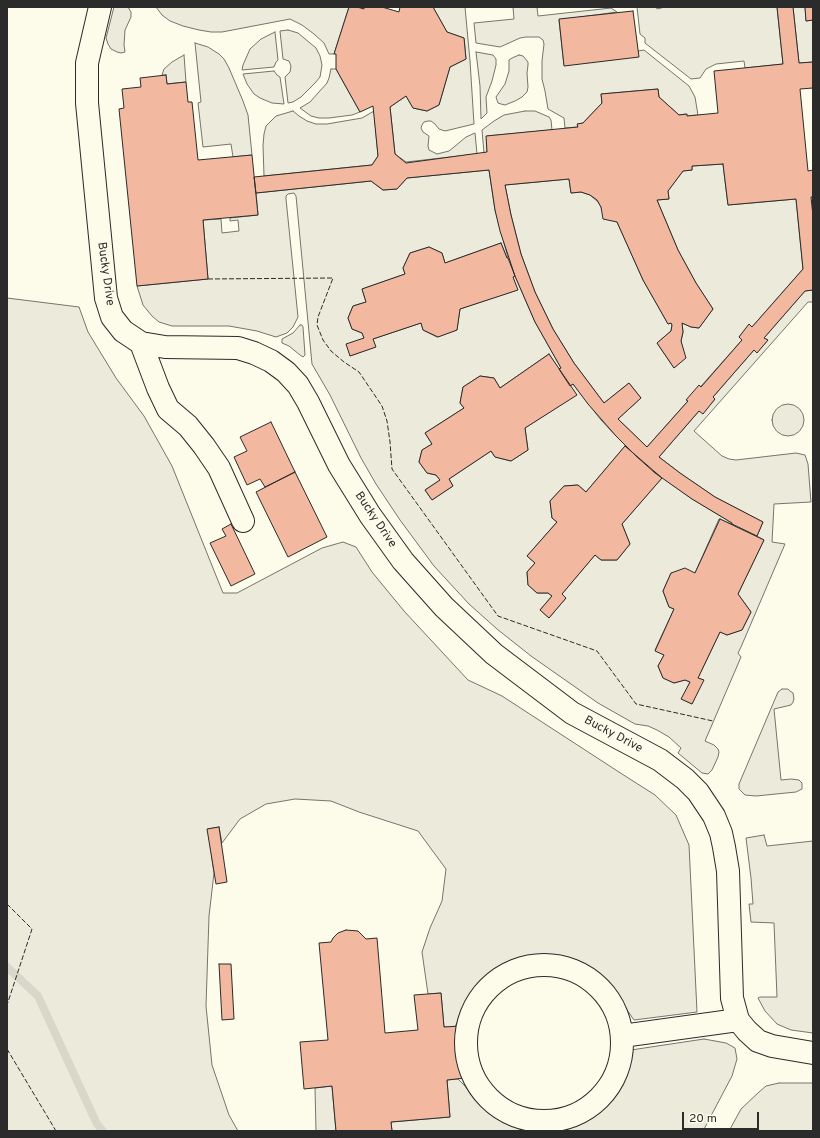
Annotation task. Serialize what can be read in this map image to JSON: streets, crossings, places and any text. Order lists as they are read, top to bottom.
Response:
{
  "streets": {
    "lane": ["Bucky Drive"]
  },
  "scale_bar": "20 m"
}
